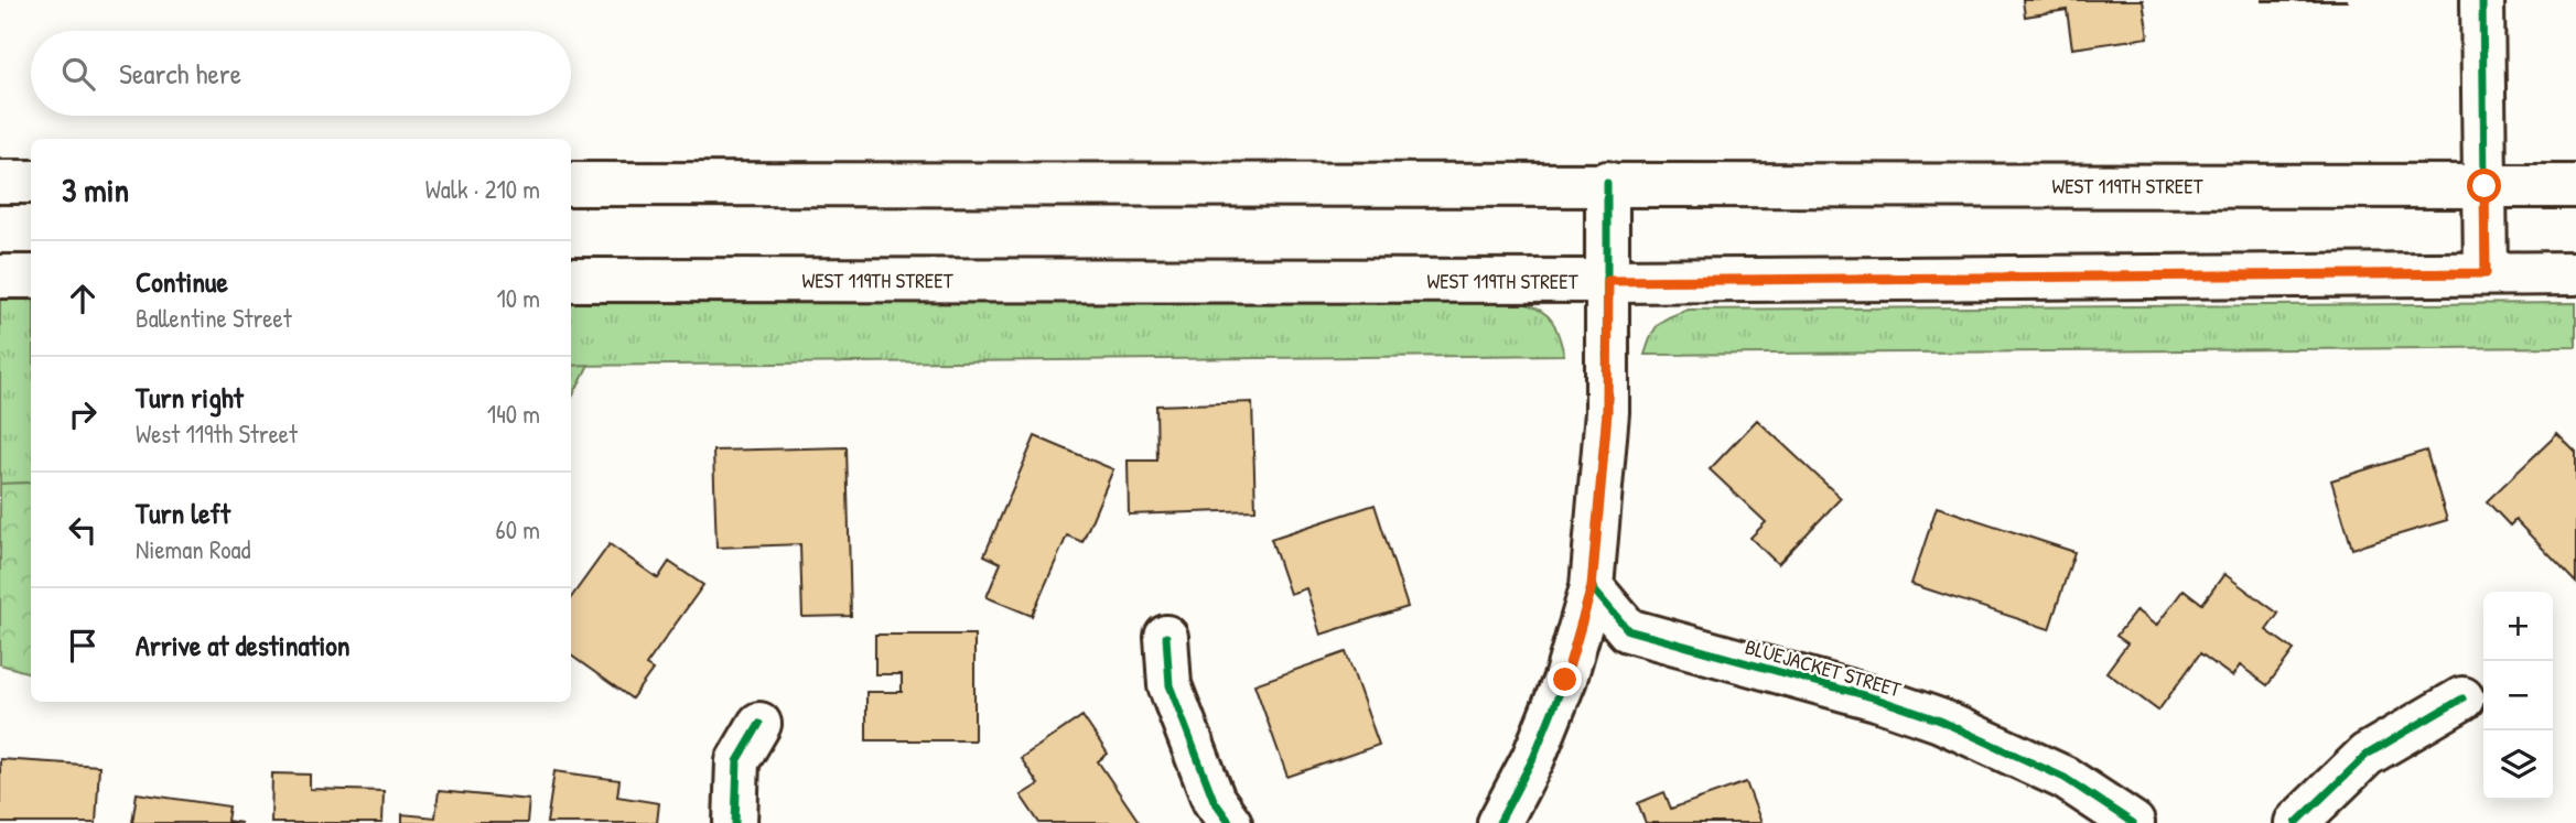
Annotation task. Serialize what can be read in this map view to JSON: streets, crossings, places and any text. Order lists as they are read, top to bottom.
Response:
{
  "streets": {
    "main road": ["WEST 119TH STREET", "BLUEJACKET STREET"]
  },
  "page": {
    "search": "Search here",
    "heading": ["3 min", "Walk · 210 m"],
    "list": [
      ["Continue", "Ballentine Street", "10 m"],
      ["Turn right", "West 119th Street", "140 m"],
      ["Turn left", "Nieman Road", "60 m"],
      "Arrive at destination"
    ],
    "map_buttons": ["+", "−"]
  }
}
